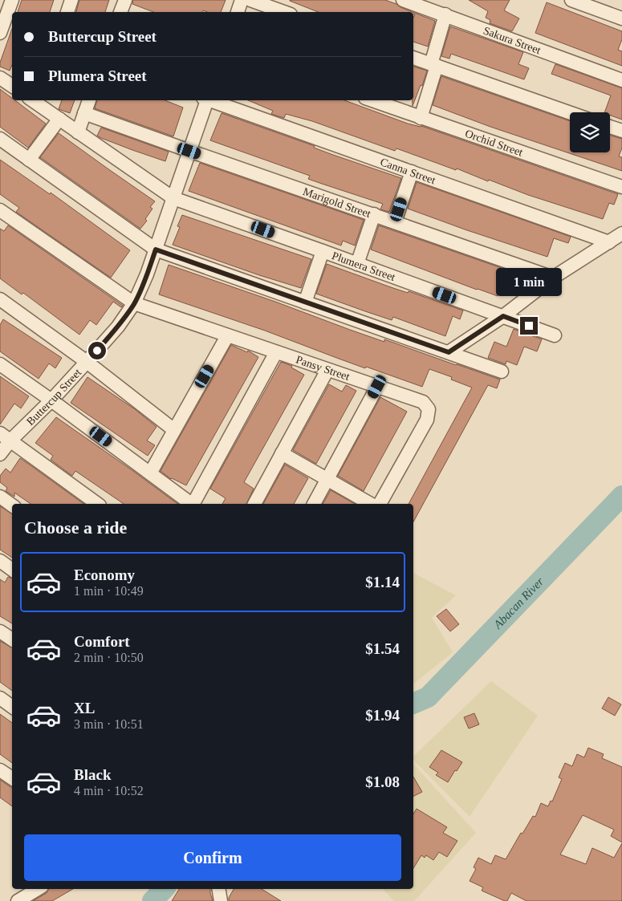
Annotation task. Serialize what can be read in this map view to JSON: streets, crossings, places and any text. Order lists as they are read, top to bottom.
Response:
{
  "streets": {
    "street": [
      "Sakura Street",
      "Orchid Street",
      "Canna Street",
      "Marigold Street",
      "Plumera Street",
      "Pansy Street",
      "Buttercup Street"
    ]
  },
  "crossings": [
    ["Marigold Street", "Buttercup Street"],
    ["Plumera Street", "Buttercup Street"],
    ["Pansy Street", "Buttercup Street"]
  ],
  "water": ["Abacan River"],
  "page": {
    "banner": ["Buttercup Street", "Plumera Street"],
    "bubble": "1 min",
    "heading": "Choose a ride",
    "list": [
      {
        "name": "Economy",
        "note": "1 min · 10:49",
        "value": "$1.14"
      },
      {
        "name": "Comfort",
        "note": "2 min · 10:50",
        "value": "$1.54"
      },
      {
        "name": "XL",
        "note": "3 min · 10:51",
        "value": "$1.94"
      },
      {
        "name": "Black",
        "note": "4 min · 10:52",
        "value": "$1.08"
      }
    ],
    "buttons": "Confirm"
  }
}
